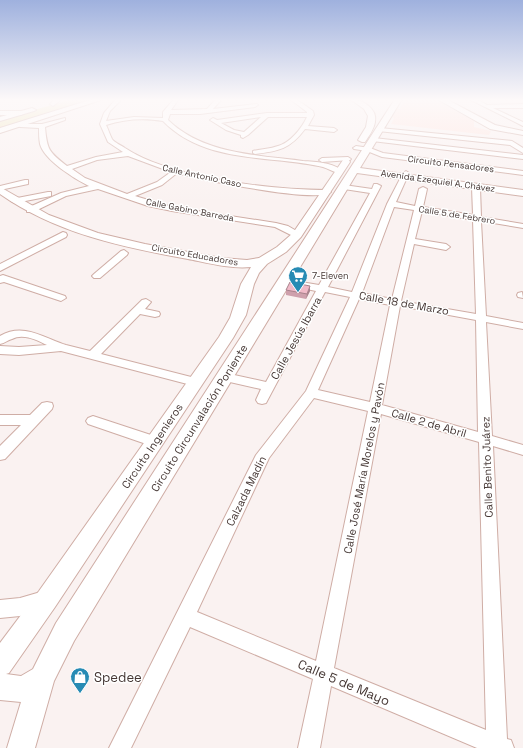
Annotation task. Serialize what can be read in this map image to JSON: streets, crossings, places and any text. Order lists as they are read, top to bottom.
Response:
{
  "streets": {
    "main road": [
      "Avenida Ezequiel A. Chávez",
      "Circuito Educadores",
      "Circuito Circunvalación Poniente",
      "Circuito Ingenieros"
    ],
    "street": [
      "Circuito Pensadores",
      "Calle Antonio Caso",
      "Calle Gabino Barreda",
      "Calle 5 de Febrero",
      "Calle 18 de Marzo",
      "Calle Jesús Ibarra",
      "Calle 2 de Abril",
      "Calle Benito Juárez",
      "Calle José María Morelos y Pavón",
      "Calzada Madín",
      "Calle 5 de Mayo"
    ]
  },
  "crossings": [
    ["Circuito Pensadores", "Circuito Educadores"],
    ["Circuito Pensadores", "Circuito Circunvalación Poniente"],
    ["Calle Antonio Caso", "Avenida Ezequiel A. Chávez"],
    ["Calle Antonio Caso", "Circuito Educadores"],
    ["Calle Antonio Caso", "Calle Jesús Ibarra"],
    ["Calle Antonio Caso", "Circuito Circunvalación Poniente"],
    ["Avenida Ezequiel A. Chávez", "Circuito Educadores"],
    ["Avenida Ezequiel A. Chávez", "Calle Jesús Ibarra"],
    ["Avenida Ezequiel A. Chávez", "Circuito Circunvalación Poniente"],
    ["Avenida Ezequiel A. Chávez", "Calle Benito Juárez"],
    ["Avenida Ezequiel A. Chávez", "Calzada Madín"],
    ["Calle Gabino Barreda", "Circuito Educadores"],
    ["Calle 5 de Febrero", "Calle Benito Juárez"],
    ["Calle 5 de Febrero", "Calle José María Morelos y Pavón"],
    ["Calle 5 de Febrero", "Calzada Madín"],
    ["Circuito Educadores", "Calle Jesús Ibarra"],
    ["Circuito Educadores", "Circuito Circunvalación Poniente"],
    ["Circuito Educadores", "Circuito Ingenieros"],
    ["Calle 18 de Marzo", "Calle Jesús Ibarra"],
    ["Calle 18 de Marzo", "Circuito Circunvalación Poniente"],
    ["Calle 18 de Marzo", "Calle Benito Juárez"],
    ["Calle 18 de Marzo", "Calle José María Morelos y Pavón"],
    ["Calle 18 de Marzo", "Calzada Madín"],
    ["Calle Jesús Ibarra", "Circuito Circunvalación Poniente"],
    ["Calle 2 de Abril", "Calle Benito Juárez"],
    ["Calle 2 de Abril", "Calle José María Morelos y Pavón"],
    ["Calle 2 de Abril", "Calzada Madín"],
    ["Calle Benito Juárez", "Calle 5 de Mayo"],
    ["Calle José María Morelos y Pavón", "Calle 5 de Mayo"],
    ["Calzada Madín", "Calle 5 de Mayo"]
  ],
  "places": {
    "supermarket": ["7-Eleven"],
    "shop": ["Spedee"]
  }
}
